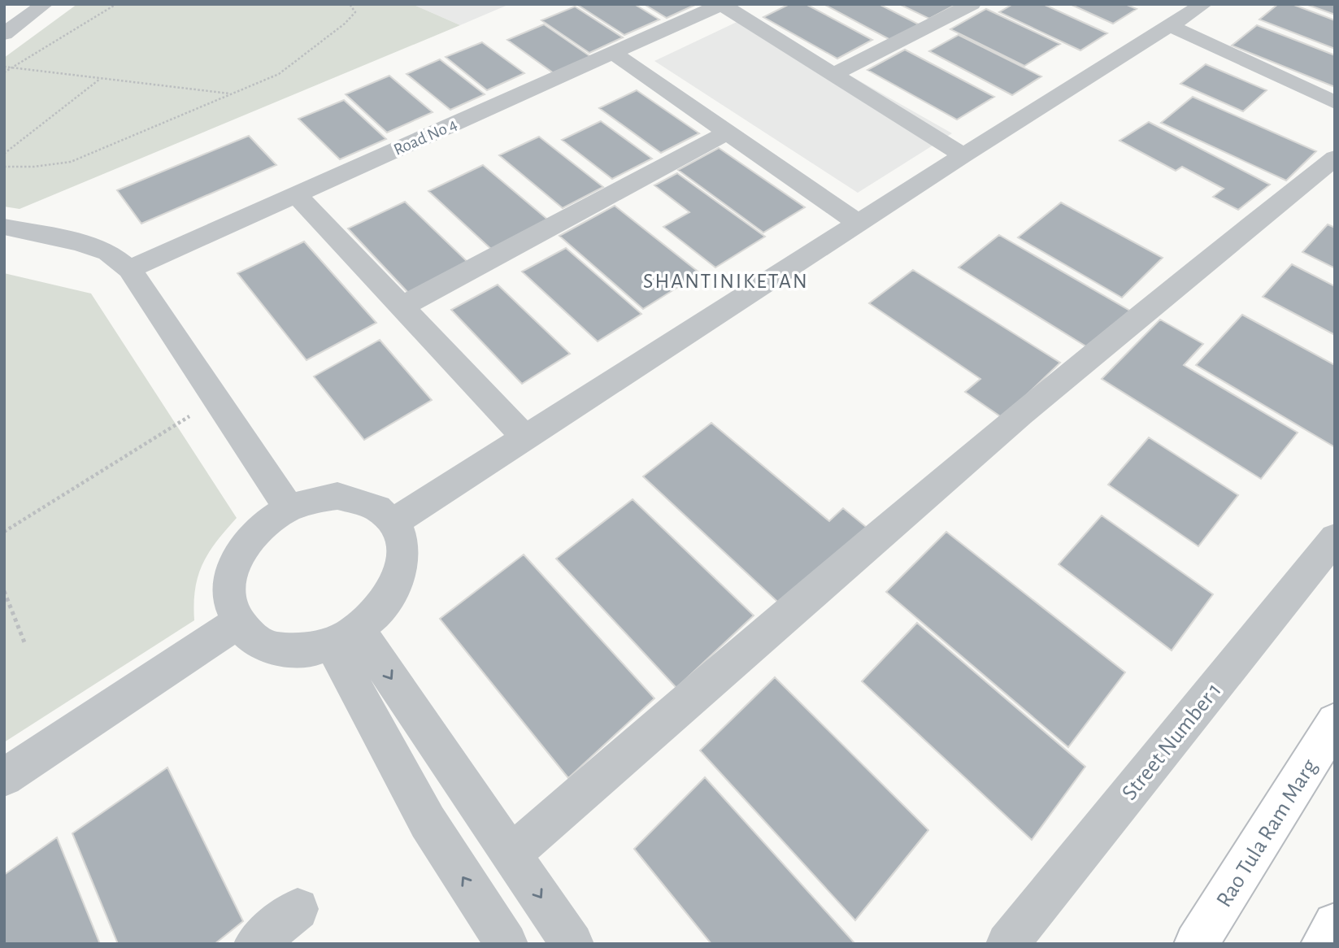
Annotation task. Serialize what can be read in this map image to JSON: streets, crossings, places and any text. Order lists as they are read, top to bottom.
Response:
{
  "streets": {
    "main road": ["Rao Tula Ram Marg"],
    "street": ["Road No 4", "Street Number 1"]
  },
  "districts": ["SHANTINIKETAN"]
}
